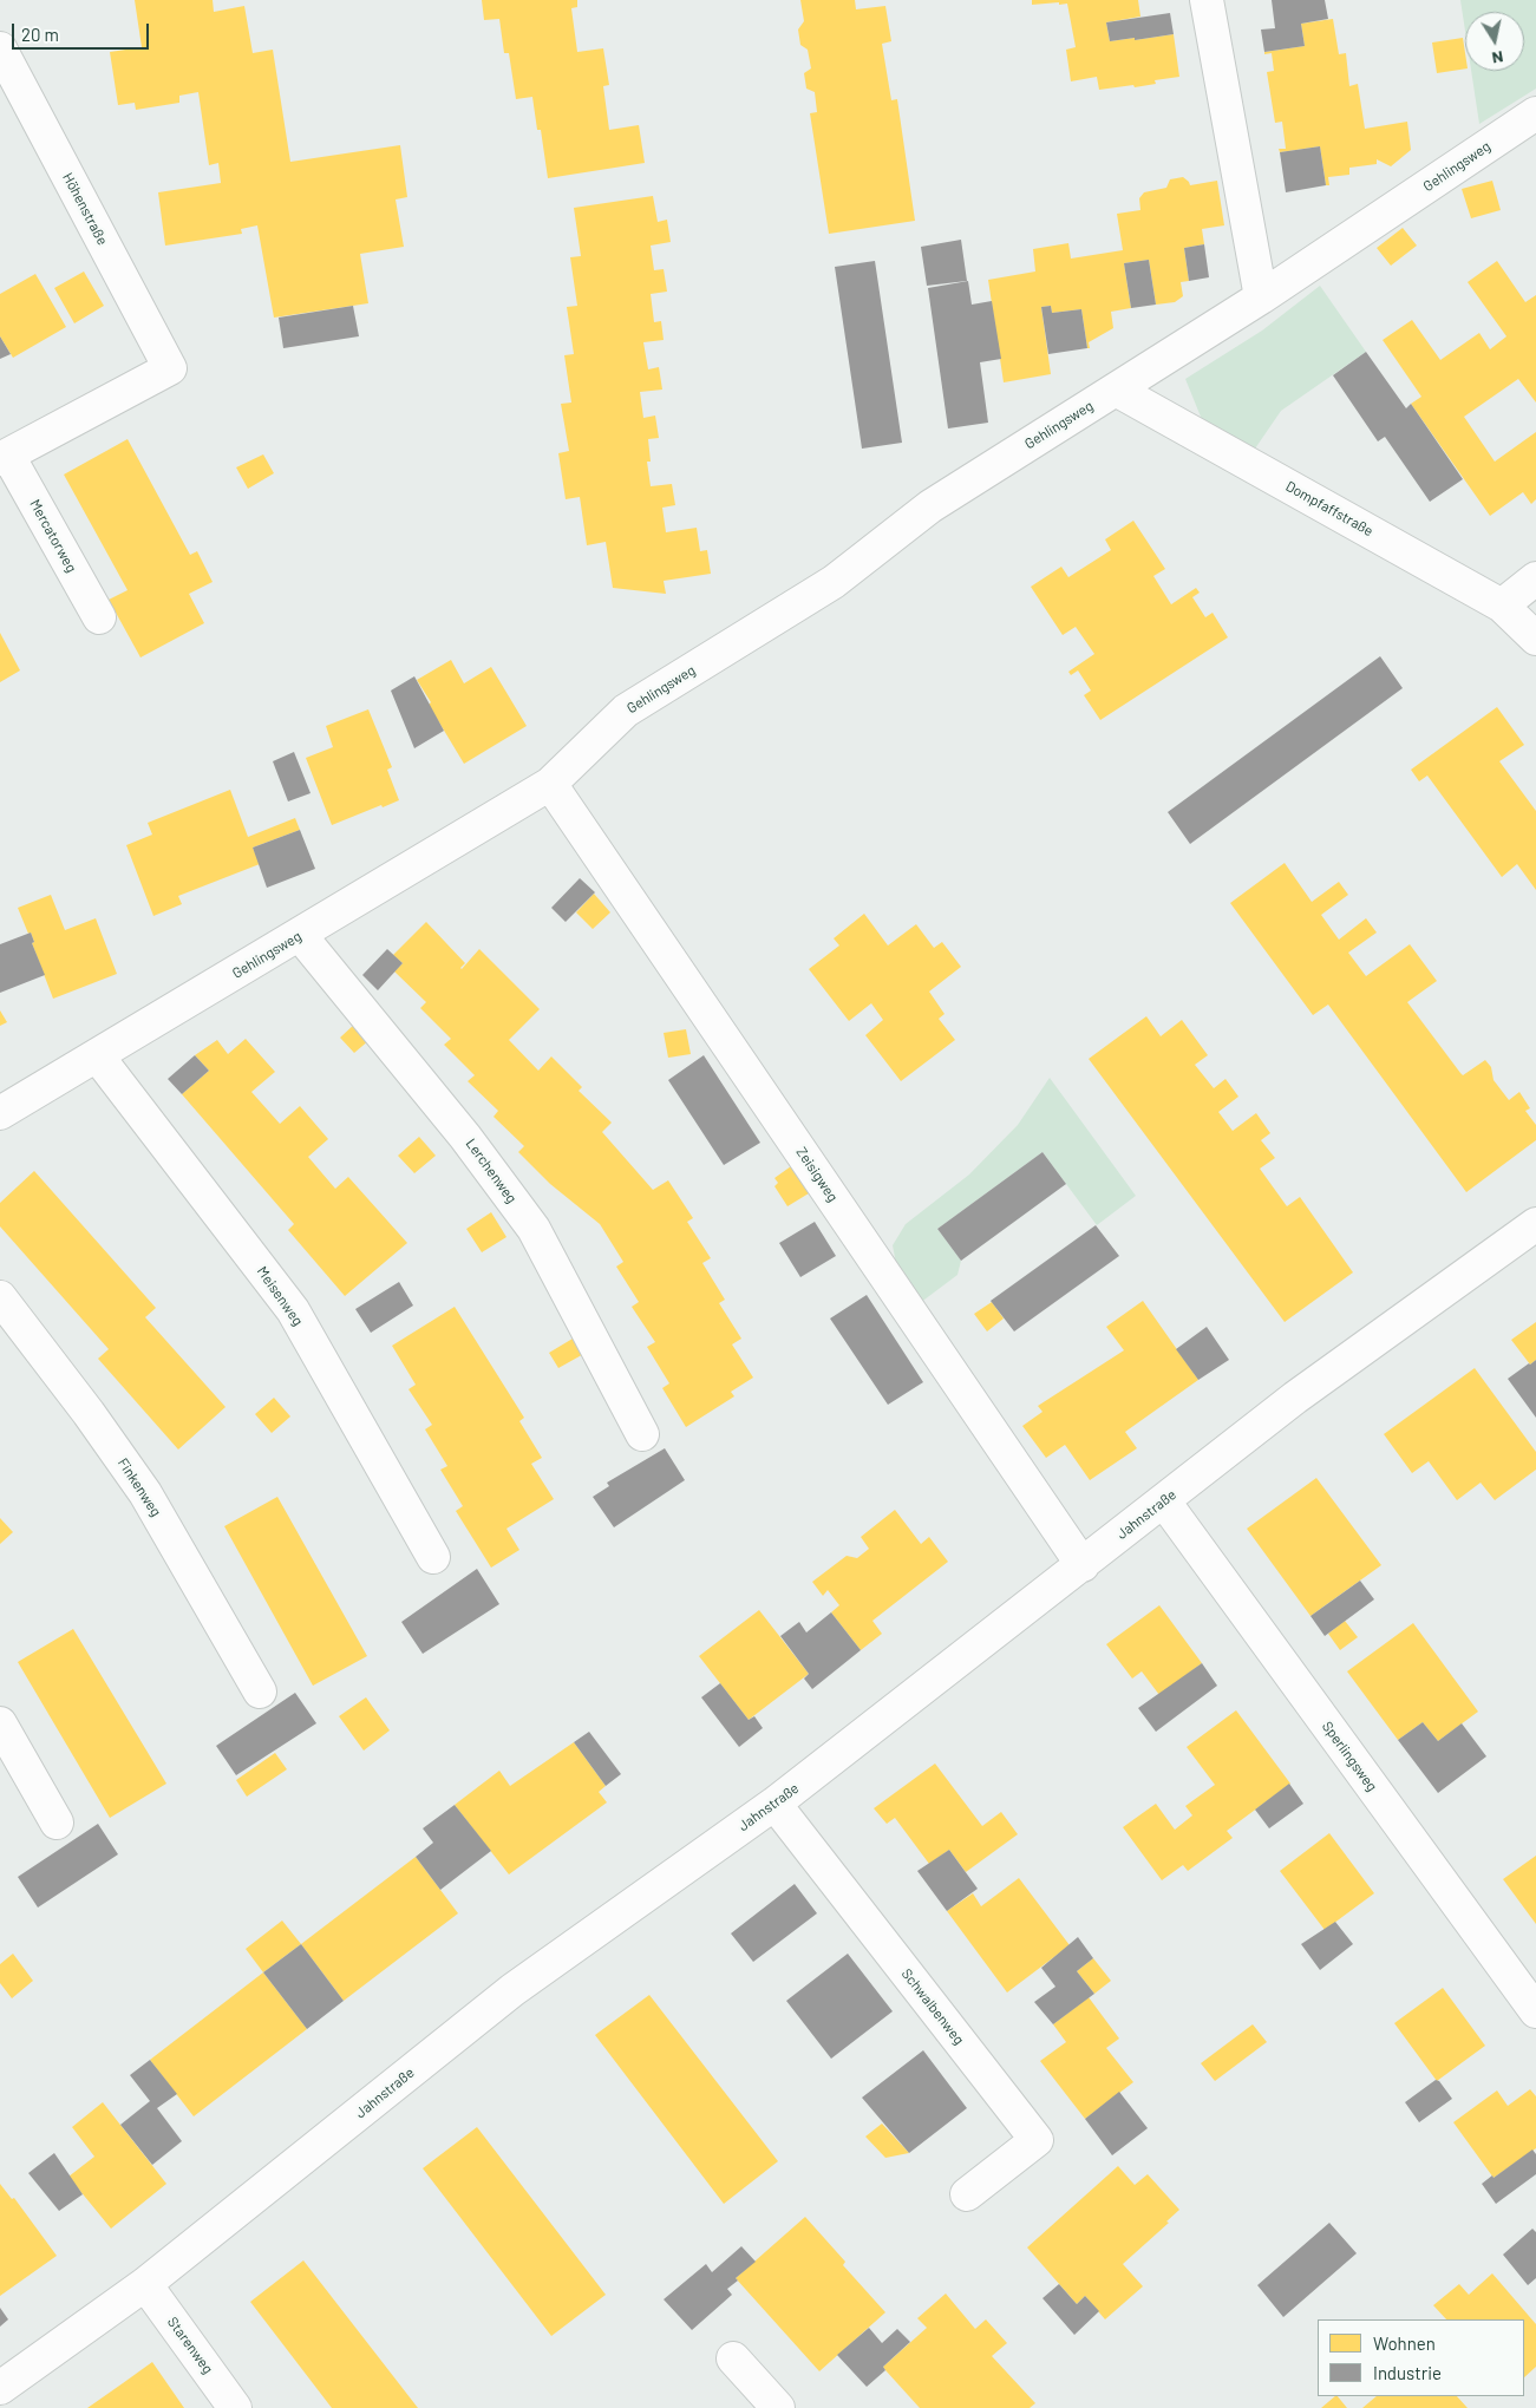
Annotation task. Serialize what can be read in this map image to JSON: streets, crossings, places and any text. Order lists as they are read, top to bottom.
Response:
{
  "streets": {
    "street": [
      "Gehlingsweg",
      "Höhenstraße",
      "Dompfaffstraße",
      "Mercatorweg",
      "Lerchenweg",
      "Zeisigweg",
      "Meisenweg",
      "Finkenweg",
      "Jahnstraße",
      "Sperlingsweg",
      "Schwalbenweg",
      "Starenweg"
    ]
  },
  "crossings": [
    ["Gehlingsweg", "Dompfaffstraße"],
    ["Gehlingsweg", "Lerchenweg"],
    ["Gehlingsweg", "Zeisigweg"],
    ["Gehlingsweg", "Meisenweg"],
    ["Höhenstraße", "Mercatorweg"],
    ["Zeisigweg", "Jahnstraße"],
    ["Jahnstraße", "Sperlingsweg"],
    ["Jahnstraße", "Schwalbenweg"],
    ["Jahnstraße", "Starenweg"]
  ],
  "legend": ["Wohnen", "Industrie"],
  "scale_bar": "20 m",
  "north": "bottom"
}
